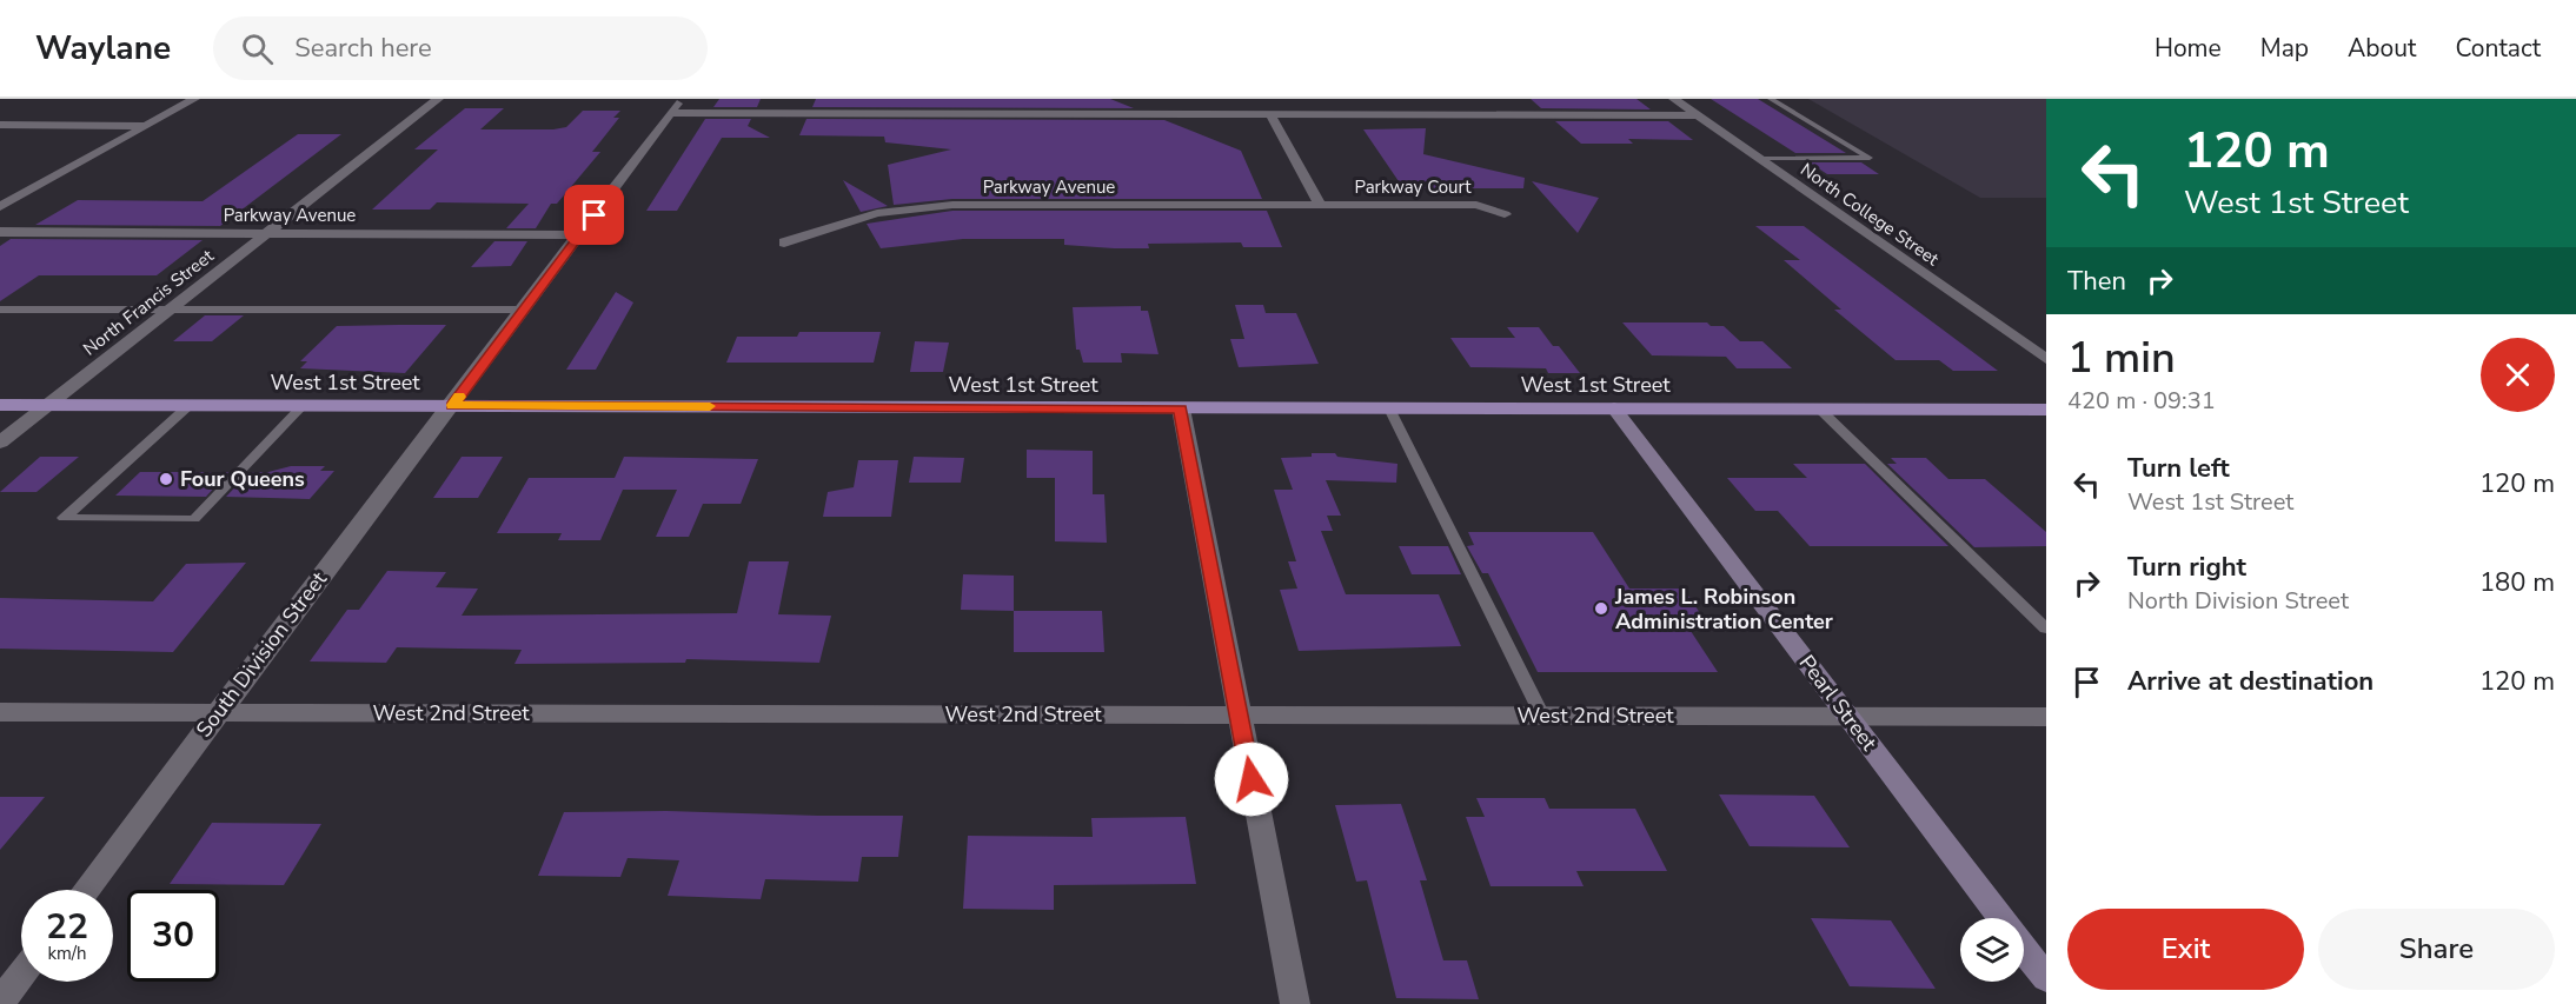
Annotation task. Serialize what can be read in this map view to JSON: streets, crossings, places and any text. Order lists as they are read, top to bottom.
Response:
{
  "streets": {
    "main road": ["West 1st Street"],
    "street": [
      "Parkway Avenue",
      "Parkway Court",
      "North College Street",
      "North Francis Street",
      "South Division Street",
      "Pearl Street",
      "West 2nd Street"
    ]
  },
  "crossings": [
    ["Parkway Avenue", "Parkway Court"],
    ["Parkway Avenue", "North Francis Street"],
    ["Parkway Avenue", "South Division Street"],
    ["North Francis Street", "West 1st Street"],
    ["West 1st Street", "South Division Street"],
    ["West 1st Street", "Pearl Street"],
    ["South Division Street", "West 2nd Street"],
    ["Pearl Street", "West 2nd Street"]
  ],
  "places": ["Four Queens", "James L. Robinson Administration Center"],
  "page": {
    "header": "Waylane",
    "search": "Search here",
    "nav": [
      "Home",
      "Map",
      "About",
      "Contact"
    ],
    "turn": ["120 m", "West 1st Street"],
    "then": "Then",
    "heading": ["1 min", "420 m · 09:31"],
    "list": [
      {
        "name": "Turn left",
        "note": "West 1st Street",
        "value": "120 m"
      },
      {
        "name": "Turn right",
        "note": "North Division Street",
        "value": "180 m"
      },
      {
        "name": "Arrive at destination",
        "value": "120 m"
      }
    ],
    "speed": "22 km/h",
    "limit": "30",
    "buttons": ["Exit", "Share"]
  }
}
